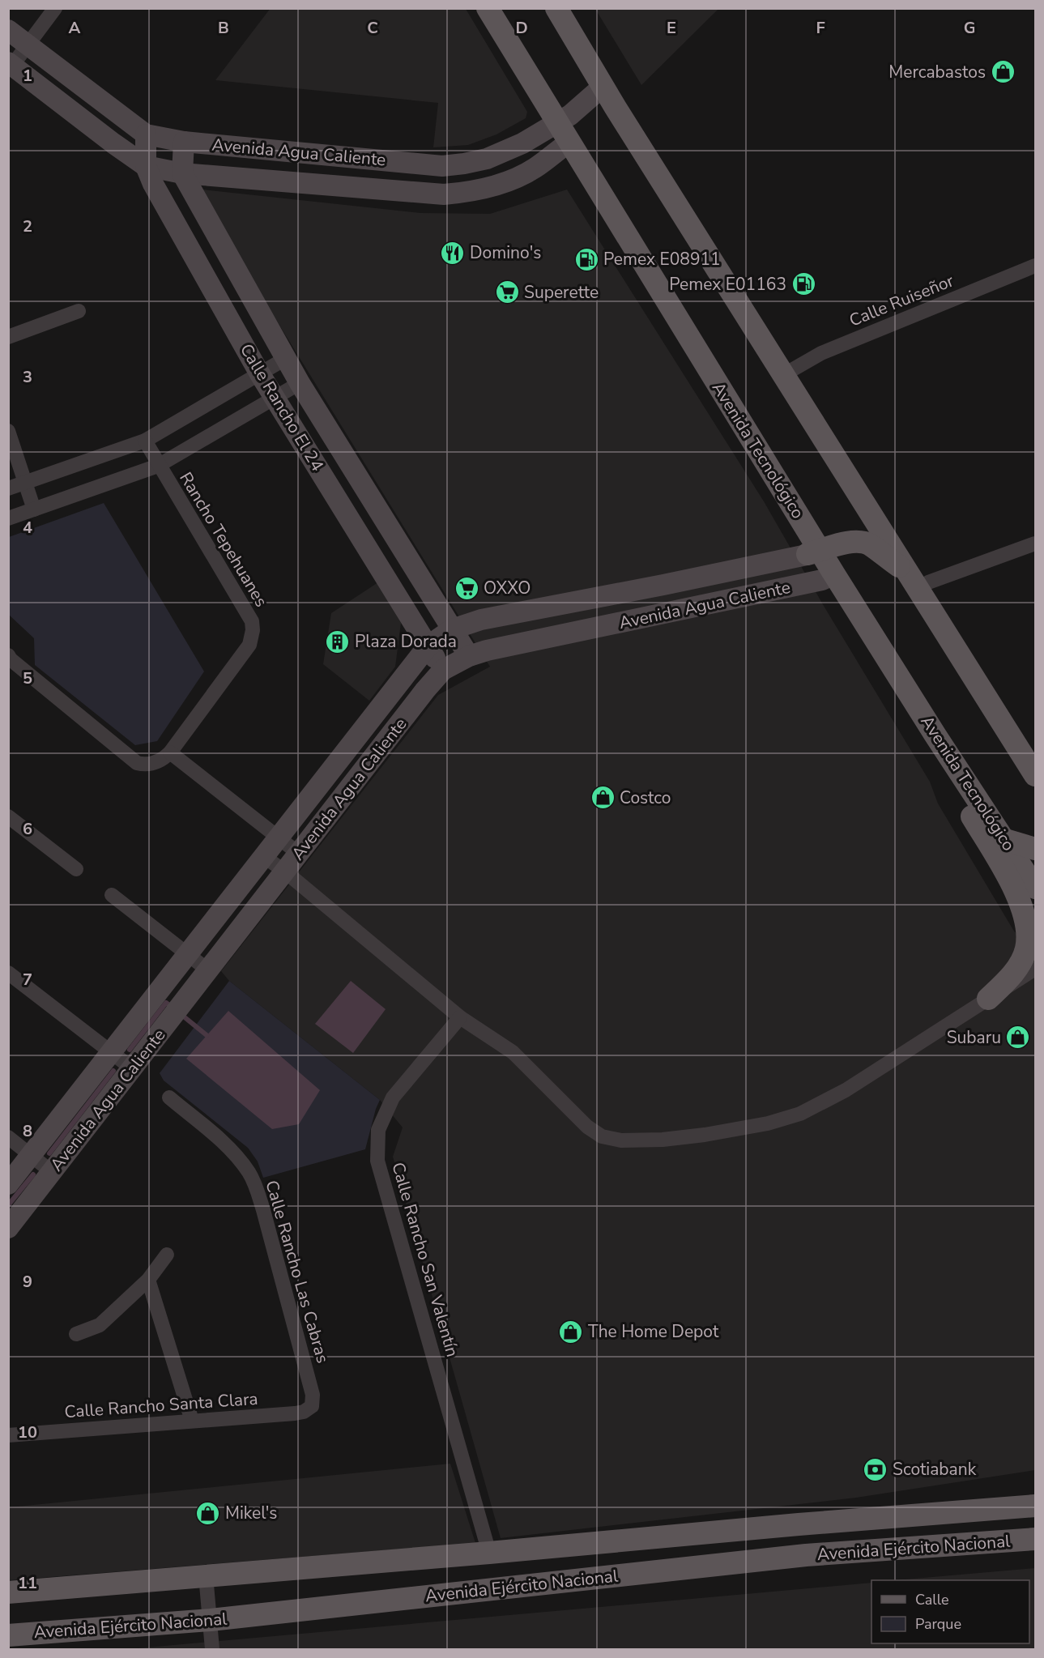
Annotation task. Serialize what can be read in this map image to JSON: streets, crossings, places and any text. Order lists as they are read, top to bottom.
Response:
{
  "streets": {
    "main road": ["Avenida Tecnológico", "Avenida Ejército Nacional"],
    "street": [
      "Avenida Agua Caliente",
      "Calle Ruiseñor",
      "Calle Rancho El 24",
      "Rancho Tepehuanes",
      "Calle Rancho San Valentín",
      "Calle Rancho Las Cabras",
      "Calle Rancho Santa Clara"
    ]
  },
  "crossings": [
    ["Avenida Agua Caliente", "Calle Rancho El 24"],
    ["Avenida Agua Caliente", "Avenida Tecnológico"],
    ["Calle Rancho San Valentín", "Avenida Ejército Nacional"],
    ["Calle Rancho Las Cabras", "Calle Rancho Santa Clara"]
  ],
  "places": {
    "shop": [
      "Mercabastos",
      "Costco",
      "Subaru",
      "The Home Depot",
      "Mikel's"
    ],
    "restaurant": ["Domino's"],
    "fuel station": ["Pemex E08911", "Pemex E01163"],
    "supermarket": ["Superette", "OXXO"],
    "building": ["Plaza Dorada"],
    "bank": ["Scotiabank"]
  },
  "legend": ["Calle", "Parque"],
  "grid": {
    "columns": [
      "A",
      "B",
      "C",
      "D",
      "E",
      "F",
      "G"
    ],
    "rows": [
      "1",
      "2",
      "3",
      "4",
      "5",
      "6",
      "7",
      "8",
      "9",
      "10",
      "11"
    ]
  }
}
